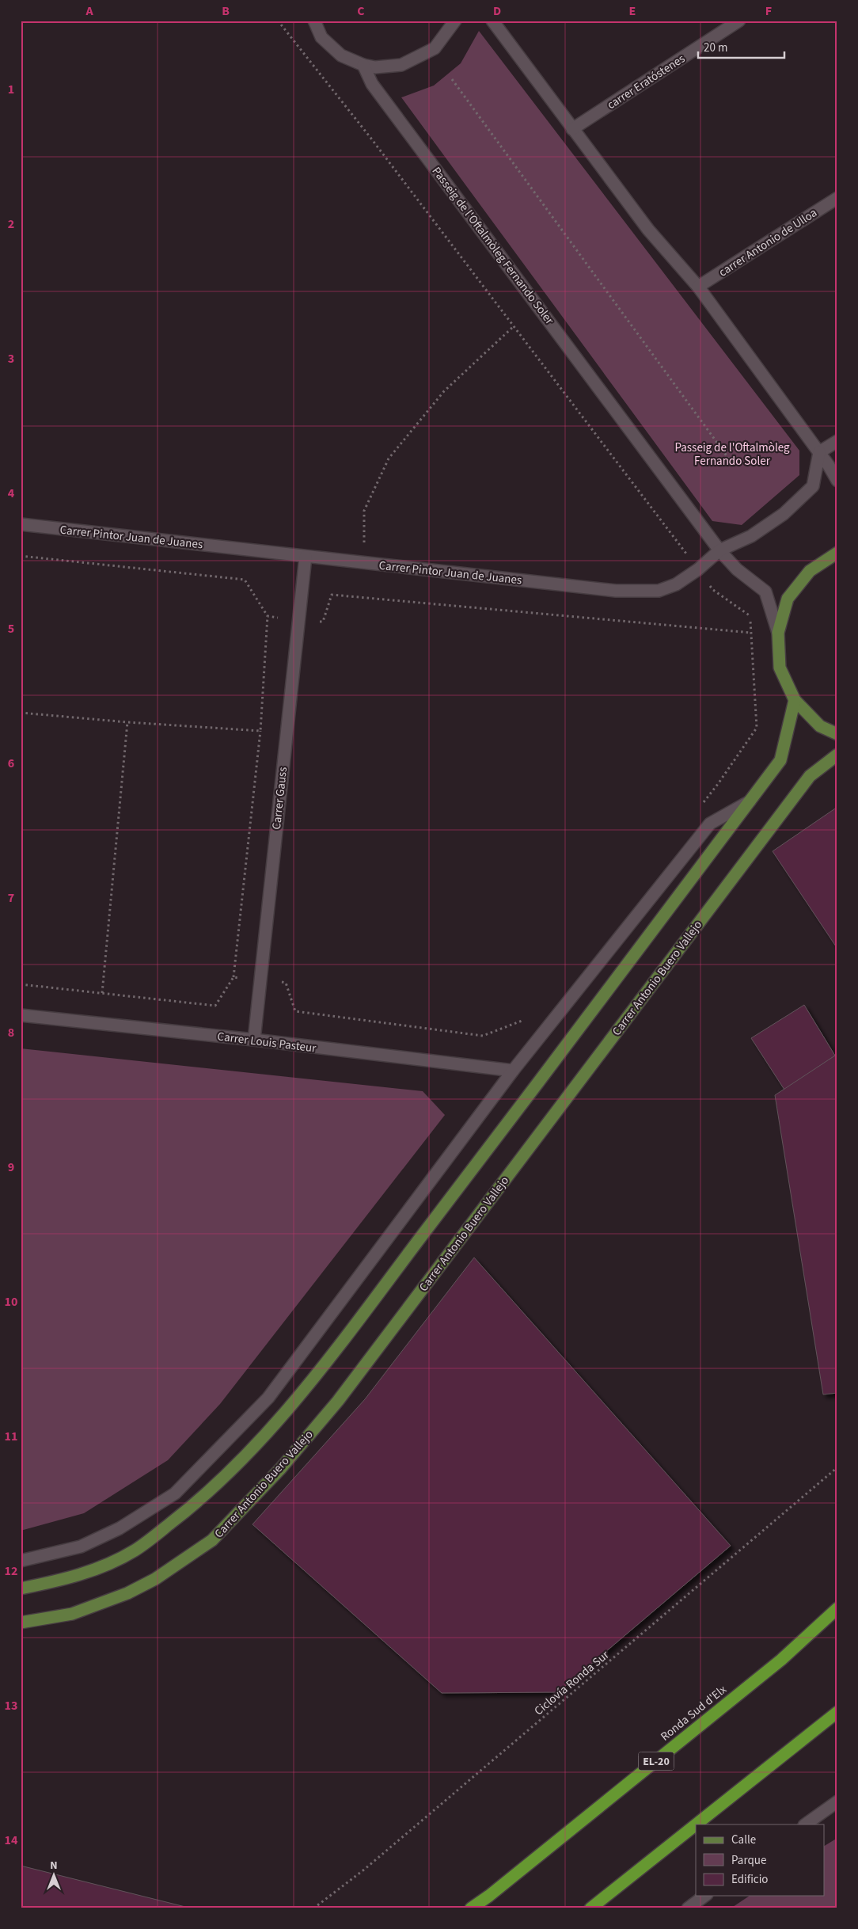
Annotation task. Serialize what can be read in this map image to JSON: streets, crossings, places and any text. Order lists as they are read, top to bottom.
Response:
{
  "streets": {
    "highway": ["Ronda Sud d'Elx", "EL-20"],
    "main road": ["Carrer Antonio Buero Vallejo"],
    "street": [
      "carrer Eratóstenes",
      "carrer Antonio de Ulloa",
      "Passeig de l'Oftalmòleg Fernando Soler",
      "Carrer Pintor Juan de Juanes",
      "Carrer Gauss",
      "Carrer Louis Pasteur"
    ],
    "path": ["Ciclovía Ronda Sur"]
  },
  "crossings": [
    ["Passeig de l'Oftalmòleg Fernando Soler", "Carrer Pintor Juan de Juanes"],
    ["Carrer Pintor Juan de Juanes", "Carrer Gauss"],
    ["Carrer Gauss", "Carrer Louis Pasteur"]
  ],
  "parks": ["Passeig de l'Oftalmòleg Fernando Soler"],
  "legend": ["Calle", "Parque", "Edificio"],
  "scale_bar": "20 m",
  "north": "top",
  "grid": {
    "columns": [
      "A",
      "B",
      "C",
      "D",
      "E",
      "F"
    ],
    "rows": [
      "1",
      "2",
      "3",
      "4",
      "5",
      "6",
      "7",
      "8",
      "9",
      "10",
      "11",
      "12",
      "13",
      "14"
    ]
  }
}
